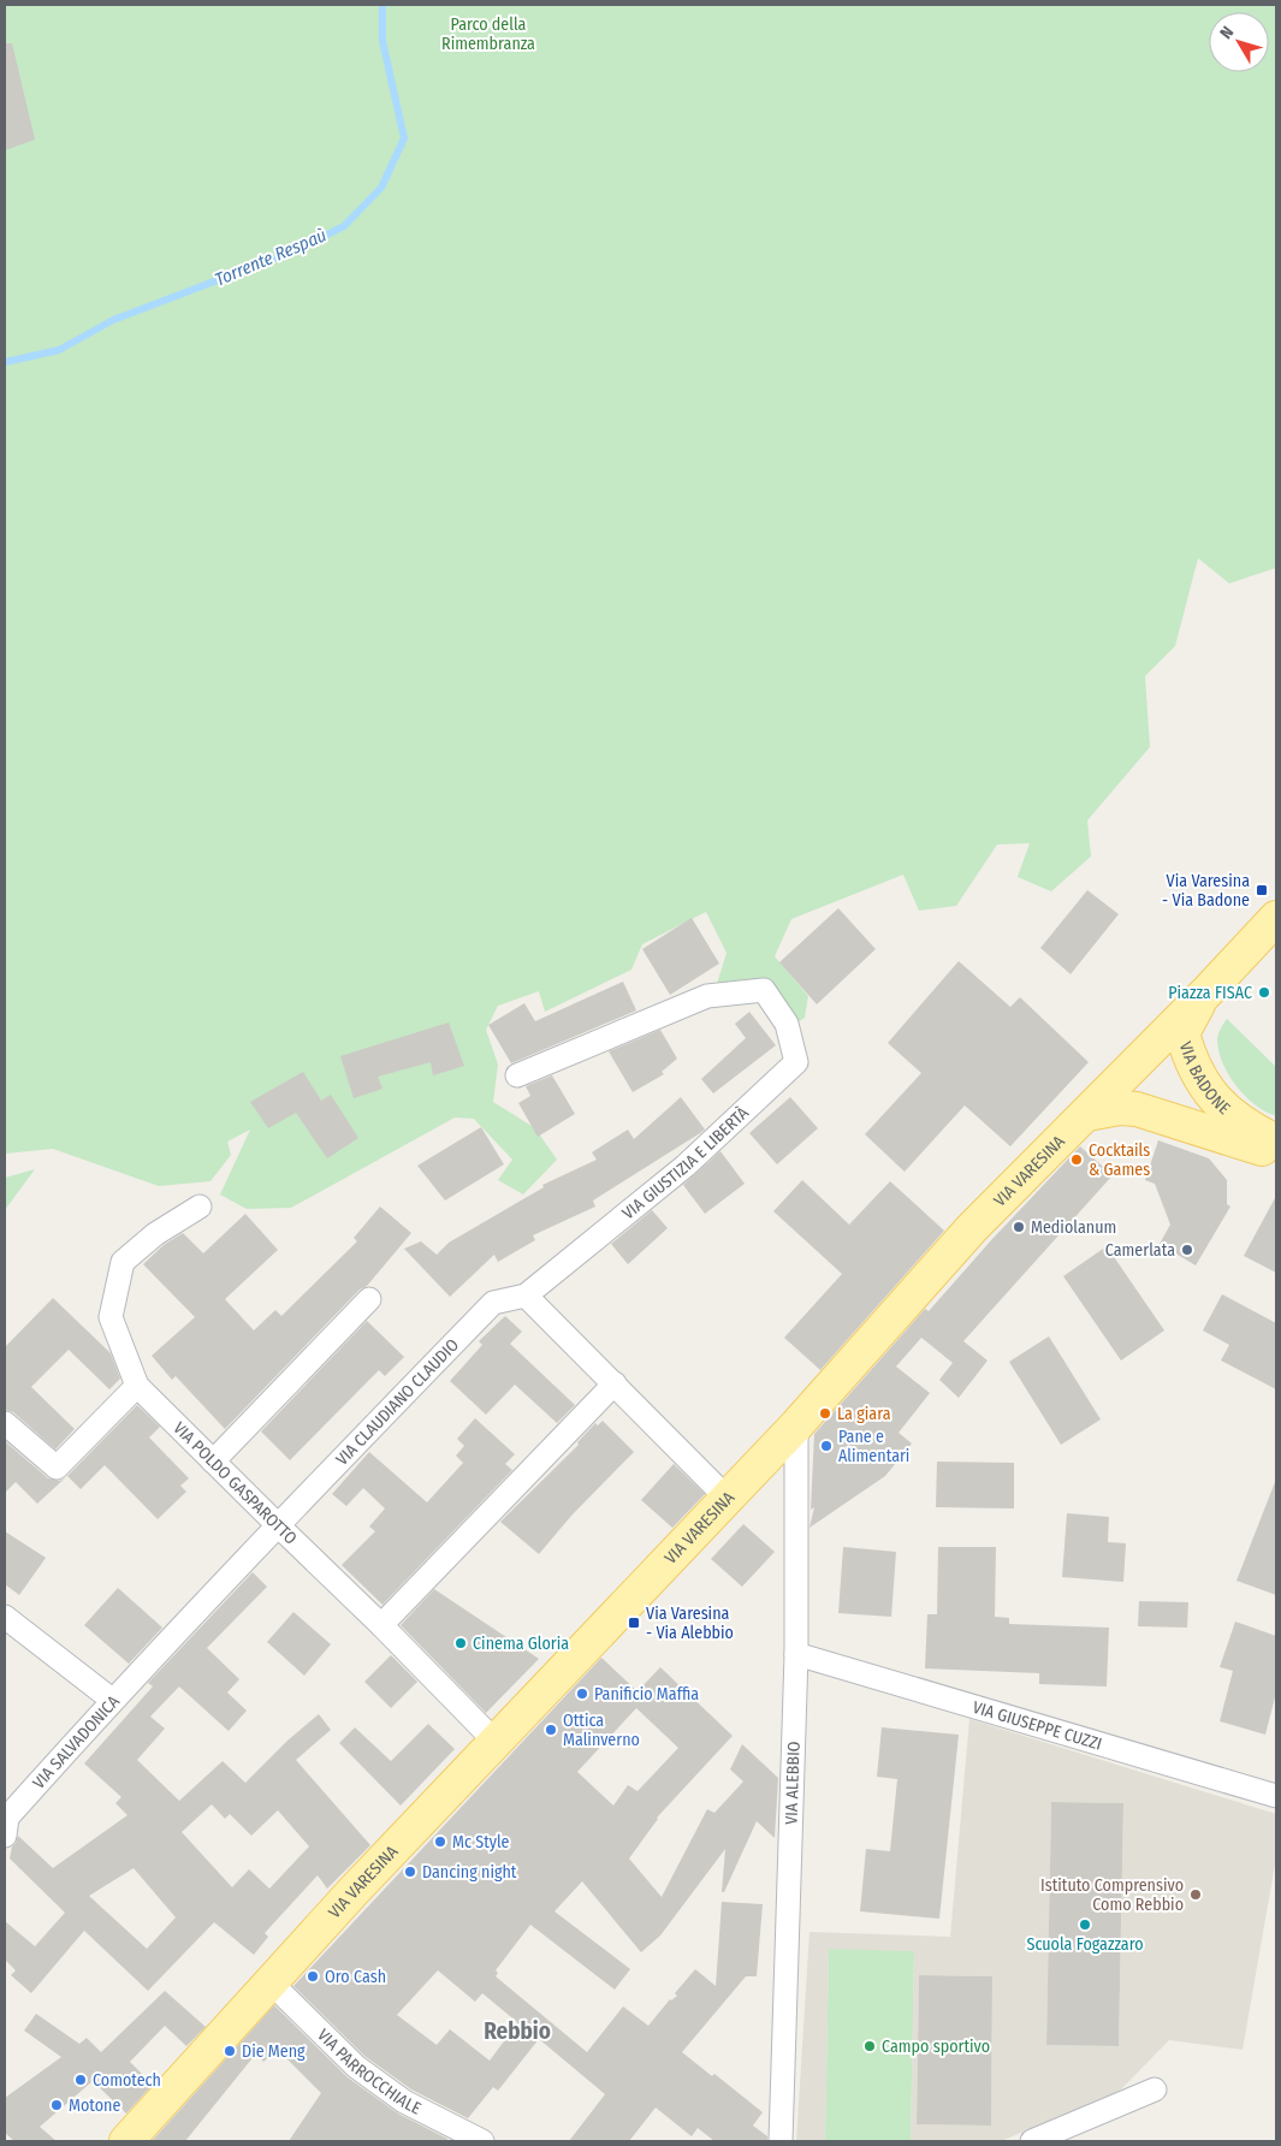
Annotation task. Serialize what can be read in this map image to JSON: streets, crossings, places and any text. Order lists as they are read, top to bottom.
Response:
{
  "streets": {
    "main road": ["VIA BADONE", "VIA VARESINA"],
    "street": [
      "VIA GIUSTIZIA E LIBERTÀ",
      "VIA CLAUDIANO CLAUDIO",
      "VIA POLDO GASPAROTTO",
      "VIA GIUSEPPE CUZZI",
      "VIA SALVADONICA",
      "VIA ALEBBIO",
      "VIA PARROCCHIALE"
    ]
  },
  "crossings": [
    ["VIA BADONE", "VIA VARESINA"],
    ["VIA GIUSTIZIA E LIBERTÀ", "VIA CLAUDIANO CLAUDIO"],
    ["VIA VARESINA", "VIA POLDO GASPAROTTO"],
    ["VIA VARESINA", "VIA ALEBBIO"],
    ["VIA VARESINA", "VIA PARROCCHIALE"],
    ["VIA CLAUDIANO CLAUDIO", "VIA POLDO GASPAROTTO"],
    ["VIA CLAUDIANO CLAUDIO", "VIA SALVADONICA"],
    ["VIA GIUSEPPE CUZZI", "VIA ALEBBIO"]
  ],
  "districts": ["Rebbio"],
  "water": ["Torrente Respaù"],
  "parks": ["Parco della Rimembranza"],
  "places": {
    "transit": ["Via Varesina - Via Badone", "Via Varesina - Via Alebbio"],
    "other": [
      "Piazza FISAC",
      "Cocktails & Games",
      "Mediolanum",
      "Camerlata",
      "La giara",
      "Pane e Alimentari",
      "Cinema Gloria",
      "Panificio Maffia",
      "Ottica Malinverno",
      "Mc Style",
      "Dancing night",
      "Istituto Comprensivo Como Rebbio",
      "Scuola Fogazzaro",
      "Oro Cash",
      "Campo sportivo",
      "Die Meng",
      "Comotech",
      "Motone"
    ]
  },
  "north": "top left"
}
